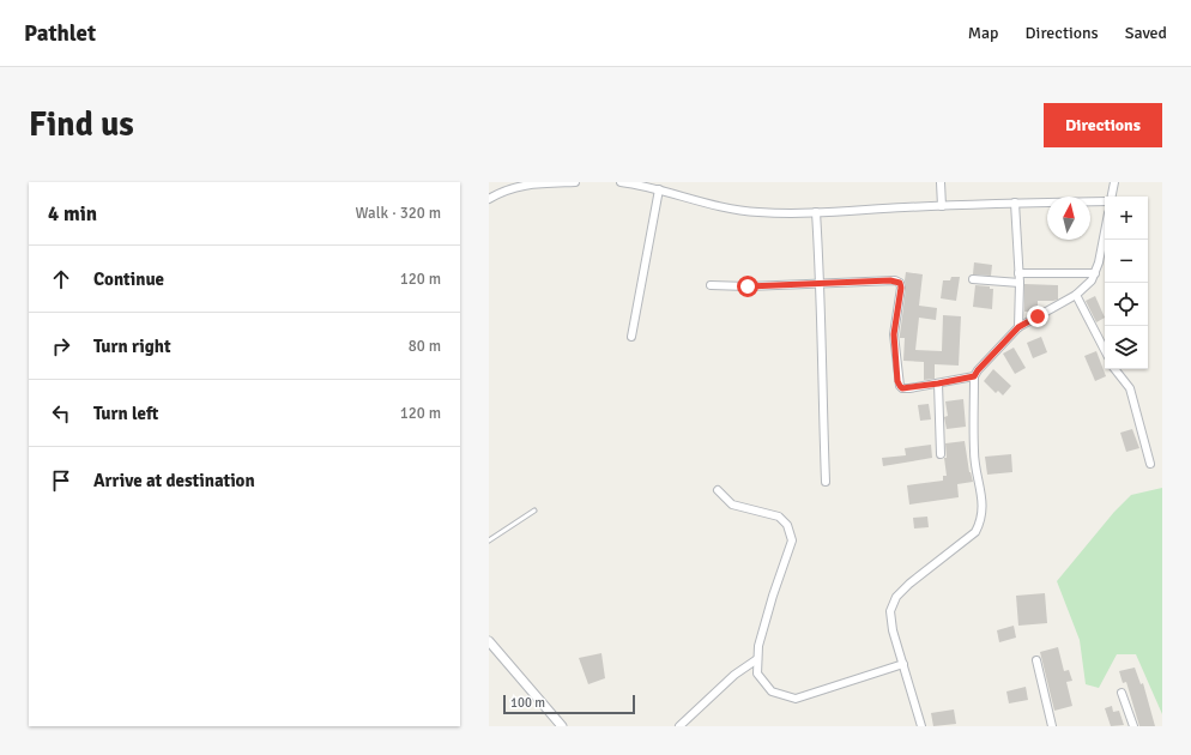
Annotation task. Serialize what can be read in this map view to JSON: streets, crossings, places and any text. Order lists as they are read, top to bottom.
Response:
{
  "scale_bar": "100 m",
  "north": "top",
  "page": {
    "header": "Pathlet",
    "nav": ["Map", "Directions", "Saved"],
    "buttons": "Directions",
    "title": "Find us",
    "heading": ["4 min", "Walk · 320 m"],
    "map_buttons": ["+", "−"],
    "list": [
      ["Continue", "120 m"],
      ["Turn right", "80 m"],
      ["Turn left", "120 m"],
      "Arrive at destination"
    ],
    "scale": "100 m"
  }
}
